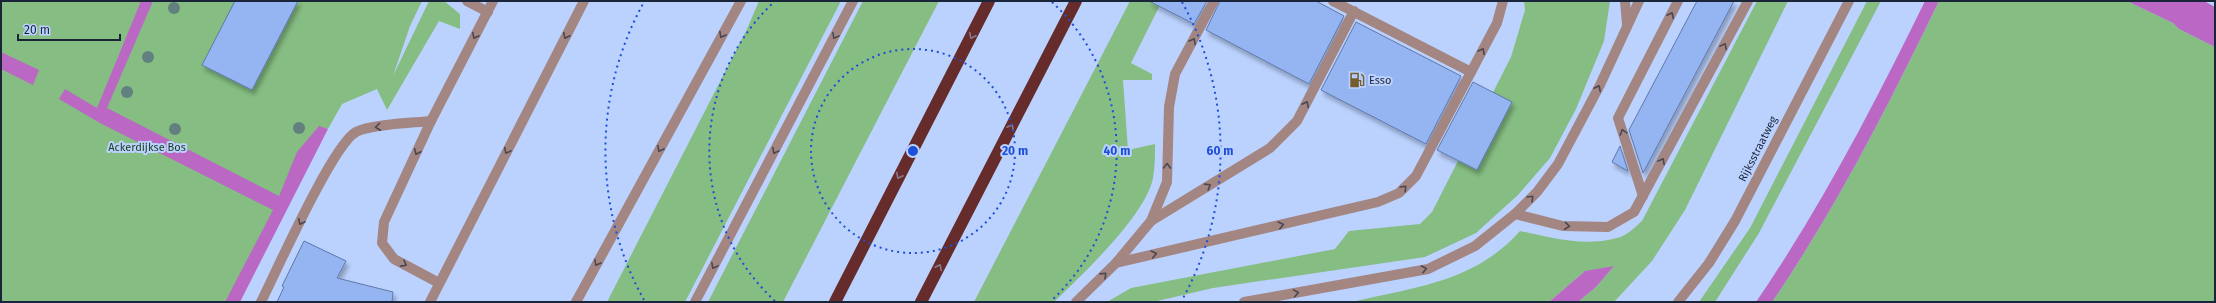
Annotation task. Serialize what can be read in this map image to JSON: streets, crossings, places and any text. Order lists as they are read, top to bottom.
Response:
{
  "streets": {
    "street": ["Rijksstraatweg"]
  },
  "parks": ["Ackerdijkse Bos"],
  "places": {
    "fuel station": ["Esso"]
  },
  "scale_bar": "20 m",
  "rings": ["20 m", "40 m", "60 m"]
}
